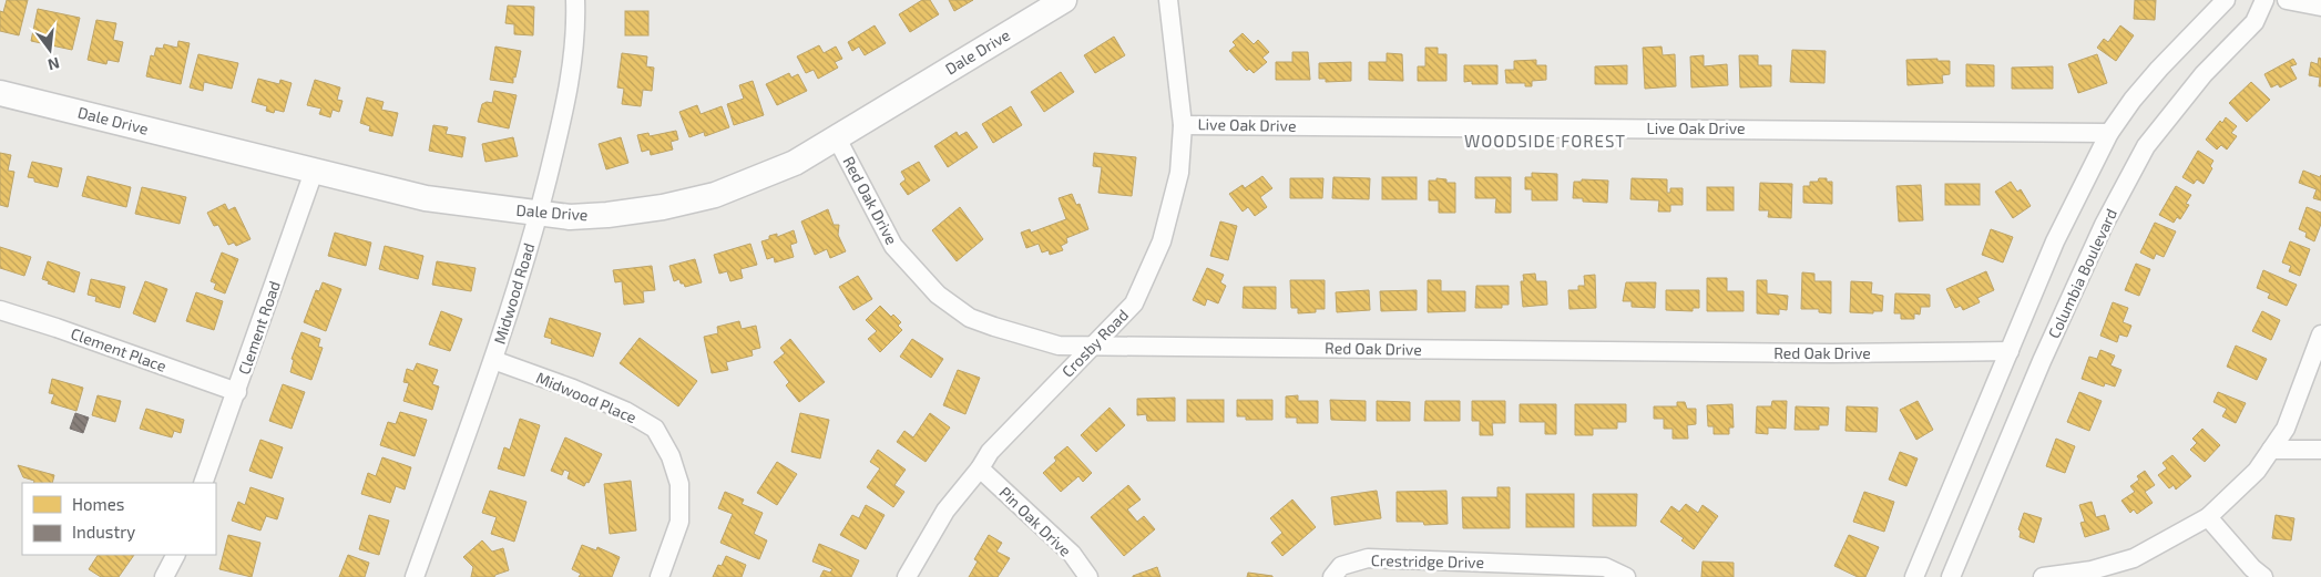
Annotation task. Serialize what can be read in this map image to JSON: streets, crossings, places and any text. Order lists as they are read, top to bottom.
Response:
{
  "streets": {
    "street": [
      "Dale Drive",
      "Live Oak Drive",
      "Red Oak Drive",
      "Columbia Boulevard",
      "Midwood Road",
      "Clement Road",
      "Crosby Road",
      "Clement Place",
      "Midwood Place",
      "Pin Oak Drive",
      "Crestridge Drive"
    ]
  },
  "crossings": [
    ["Dale Drive", "Red Oak Drive"],
    ["Dale Drive", "Midwood Road"],
    ["Dale Drive", "Clement Road"],
    ["Live Oak Drive", "Crosby Road"],
    ["Red Oak Drive", "Crosby Road"],
    ["Midwood Road", "Midwood Place"],
    ["Clement Road", "Clement Place"],
    ["Crosby Road", "Pin Oak Drive"]
  ],
  "districts": ["WOODSIDE FOREST"],
  "legend": ["Homes", "Industry"],
  "north": "bottom"
}
